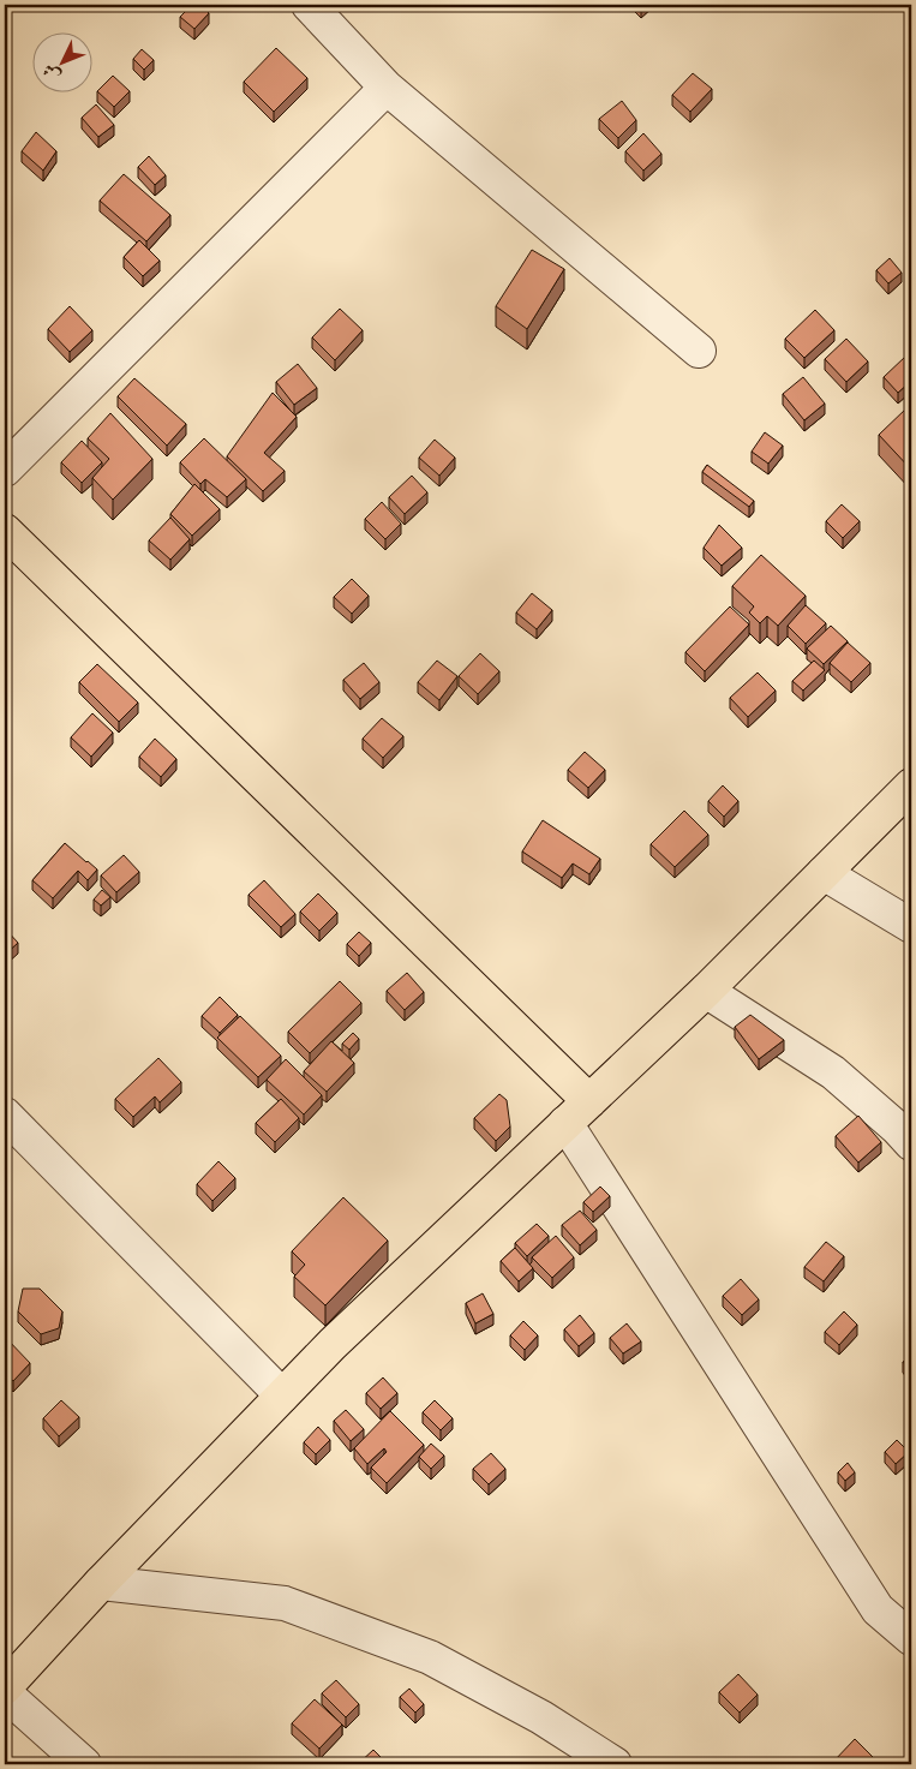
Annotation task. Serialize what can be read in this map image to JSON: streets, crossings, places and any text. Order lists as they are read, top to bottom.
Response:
{
  "north": "bottom left"
}
